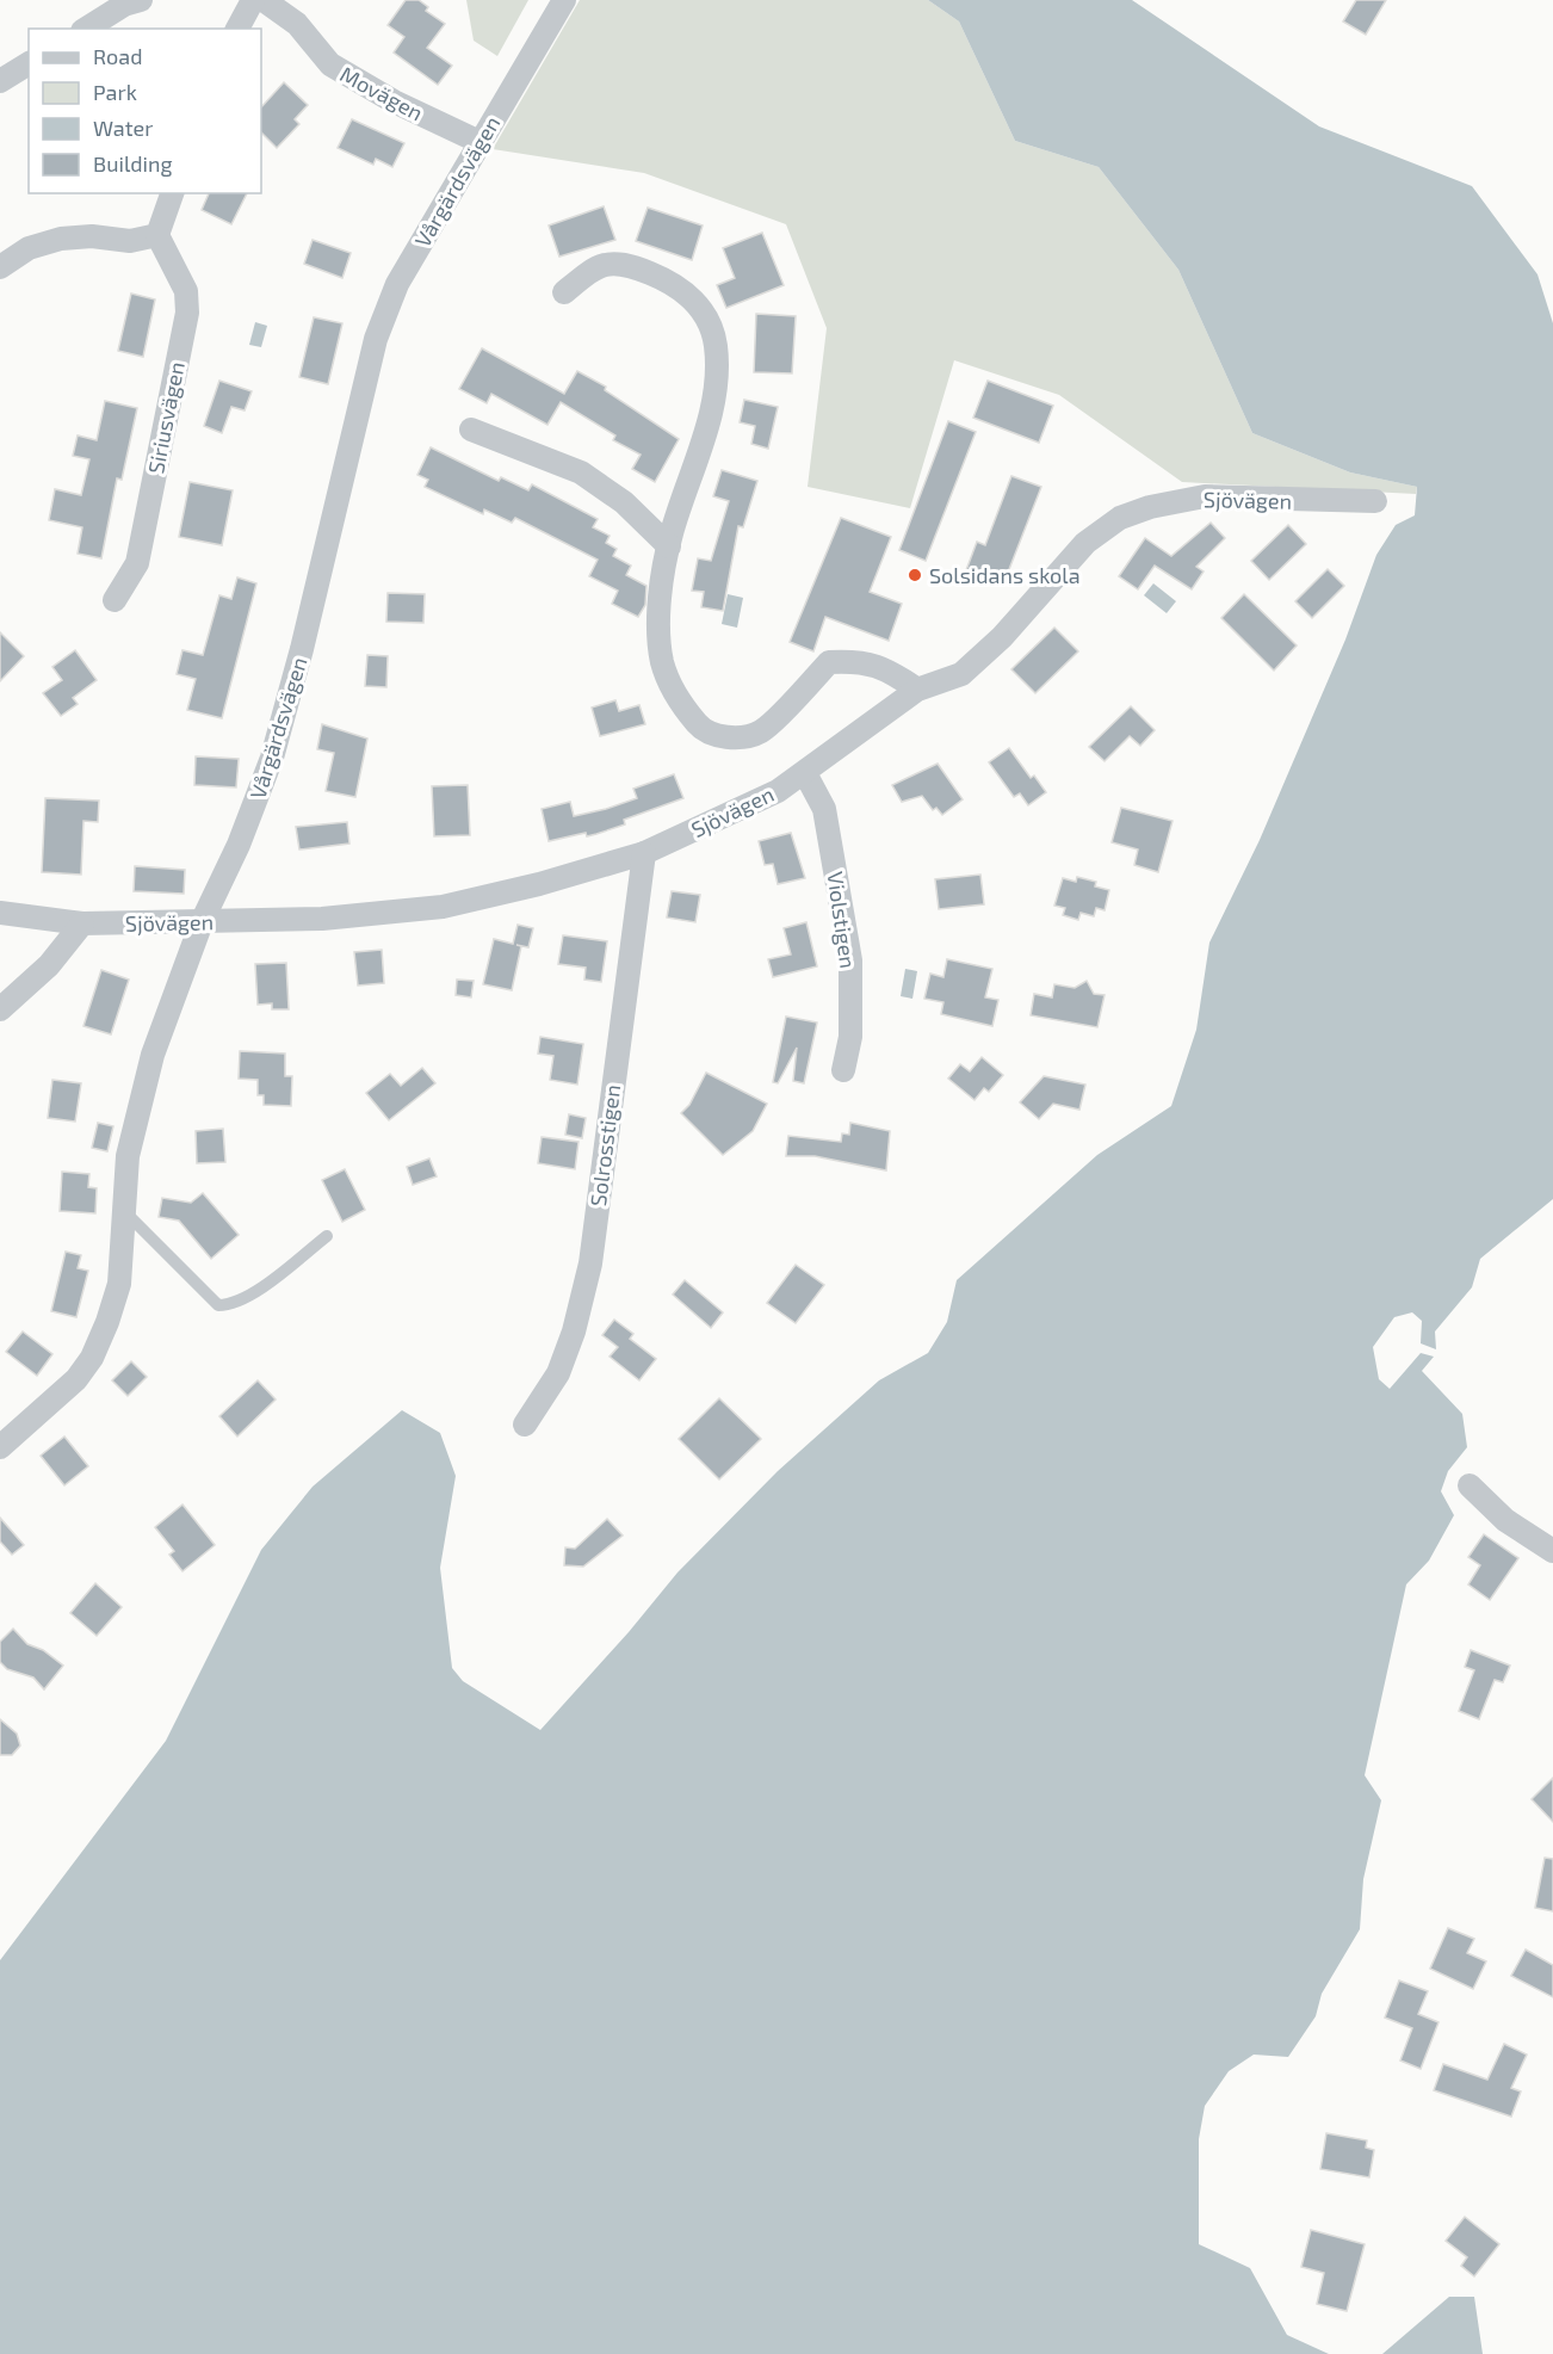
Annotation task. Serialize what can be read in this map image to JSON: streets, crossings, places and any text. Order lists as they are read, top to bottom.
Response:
{
  "streets": {
    "street": [
      "Movägen",
      "Vårgärdsvägen",
      "Siriusvägen",
      "Sjövägen",
      "Violstigen",
      "Solrosstigen"
    ]
  },
  "crossings": [
    ["Movägen", "Vårgärdsvägen"],
    ["Vårgärdsvägen", "Sjövägen"],
    ["Sjövägen", "Violstigen"],
    ["Sjövägen", "Solrosstigen"]
  ],
  "places": ["Solsidans skola"],
  "legend": [
    "Road",
    "Park",
    "Water",
    "Building"
  ]
}
